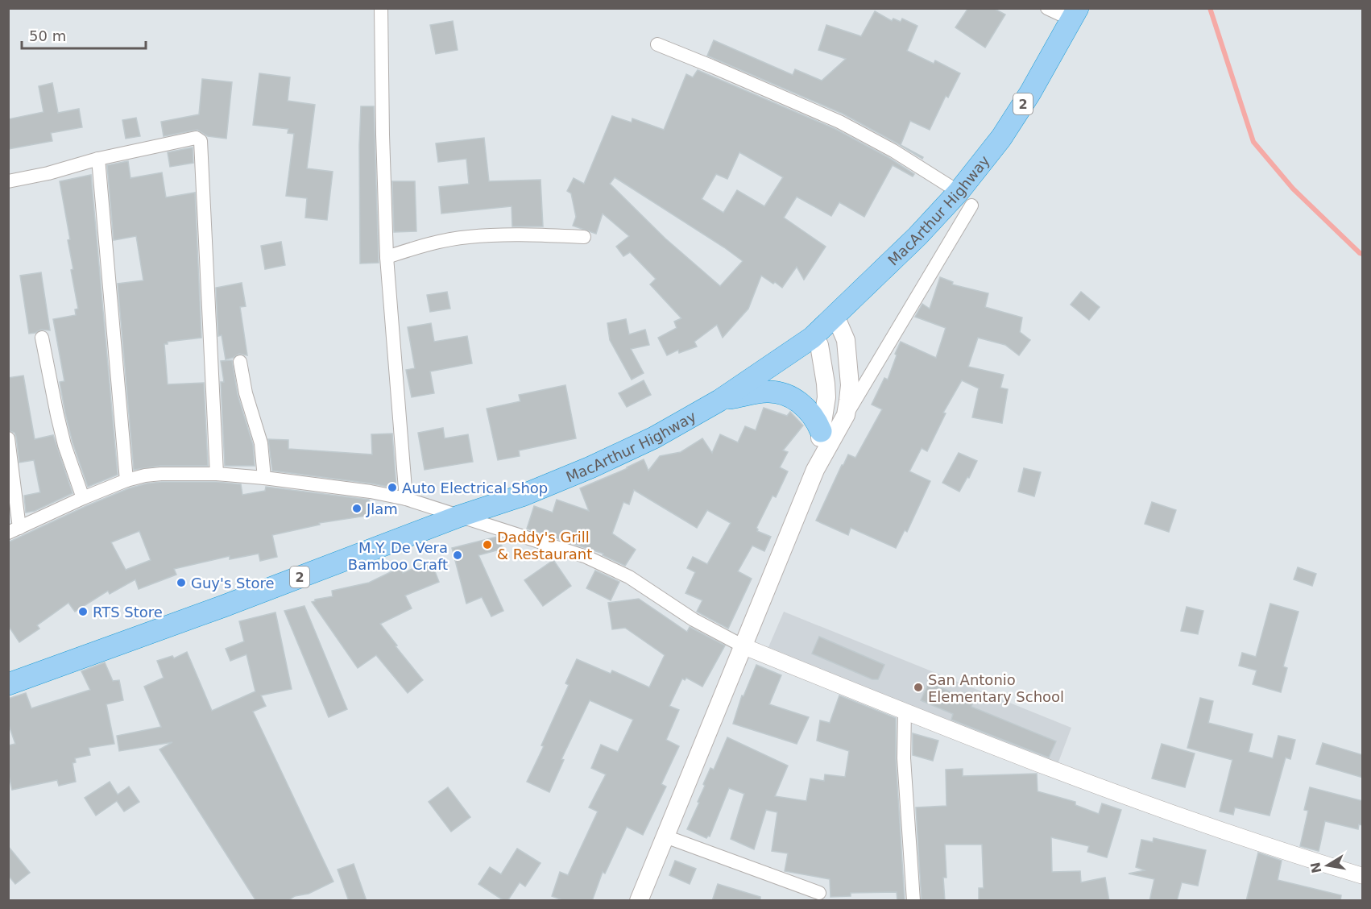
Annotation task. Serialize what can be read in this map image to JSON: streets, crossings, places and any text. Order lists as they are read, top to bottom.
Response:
{
  "streets": {
    "highway": ["2", "MacArthur Highway"]
  },
  "places": [
    "Auto Electrical Shop",
    "Jlam",
    "Daddy's Grill & Restaurant",
    "M.Y. De Vera Bamboo Craft",
    "Guy's Store",
    "RTS Store",
    "San Antonio Elementary School"
  ],
  "scale_bar": "50 m",
  "north": "left"
}
